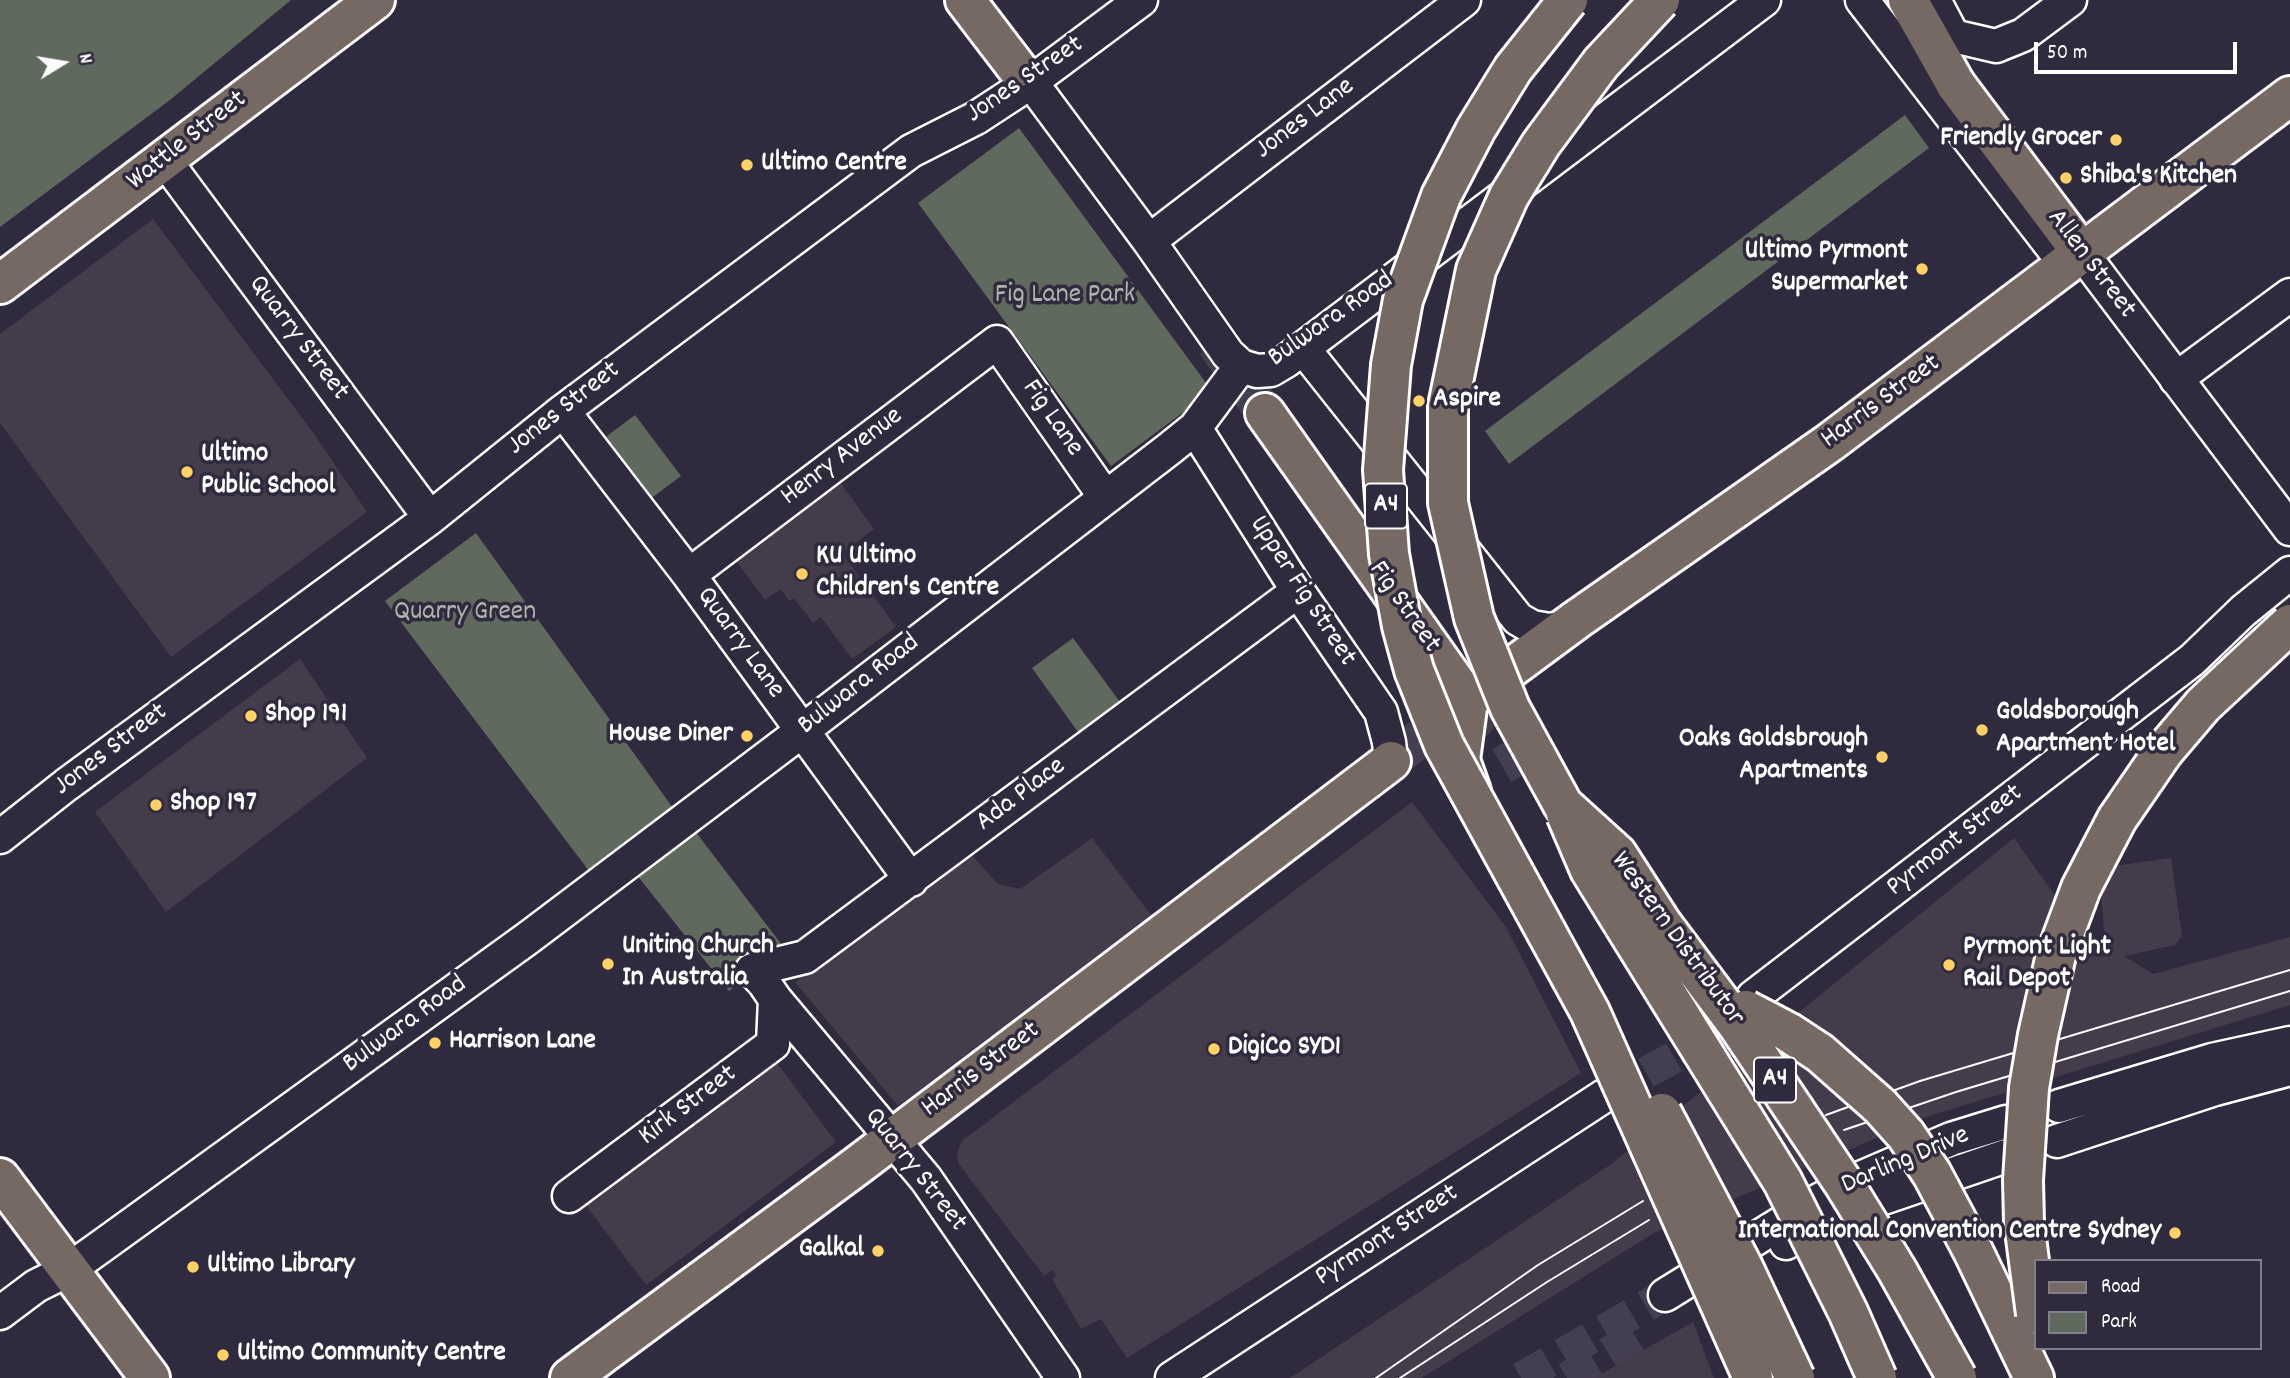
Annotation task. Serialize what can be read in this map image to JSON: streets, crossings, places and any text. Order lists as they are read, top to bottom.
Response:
{
  "streets": {
    "main road": [
      "Wattle Street",
      "Allen Street",
      "Harris Street",
      "A4",
      "Fig Street",
      "Western Distributor"
    ],
    "street": [
      "Jones Street",
      "Jones Lane",
      "Bulwara Road",
      "Quarry Street",
      "Fig Lane",
      "Henry Avenue",
      "Upper Fig Street",
      "Quarry Lane",
      "Ada Place",
      "Pyrmont Street",
      "Kirk Street",
      "Darling Drive"
    ]
  },
  "crossings": [
    ["Jones Street", "Quarry Street"],
    ["Jones Street", "Quarry Lane"],
    ["Wattle Street", "Quarry Street"],
    ["Allen Street", "Harris Street"],
    ["Bulwara Road", "Fig Lane"],
    ["Bulwara Road", "Upper Fig Street"],
    ["Bulwara Road", "Quarry Lane"],
    ["Quarry Street", "Harris Street"],
    ["Quarry Street", "Ada Place"],
    ["Quarry Street", "Kirk Street"],
    ["Harris Street", "Upper Fig Street"],
    ["Harris Street", "Fig Street"],
    ["Fig Lane", "Henry Avenue"],
    ["Henry Avenue", "Quarry Lane"],
    ["Upper Fig Street", "Ada Place"],
    ["Quarry Lane", "Ada Place"],
    ["Ada Place", "Kirk Street"]
  ],
  "parks": ["Fig Lane Park", "Quarry Green"],
  "places": [
    "Friendly Grocer",
    "Ultimo Centre",
    "Shiba's Kitchen",
    "Ultimo Pyrmont Supermarket",
    "Aspire",
    "Ultimo Public School",
    "KU Ultimo Children's Centre",
    "Shop 191",
    "Goldsborough Apartment Hotel",
    "House Diner",
    "Oaks Goldsbrough Apartments",
    "Shop 197",
    "Uniting Church In Australia",
    "Pyrmont Light Rail Depot",
    "Harrison Lane",
    "DigiCo SYD1",
    "International Convention Centre Sydney",
    "Galkal",
    "Ultimo Library",
    "Ultimo Community Centre"
  ],
  "legend": ["Road", "Park"],
  "scale_bar": "50 m",
  "north": "right"
}
